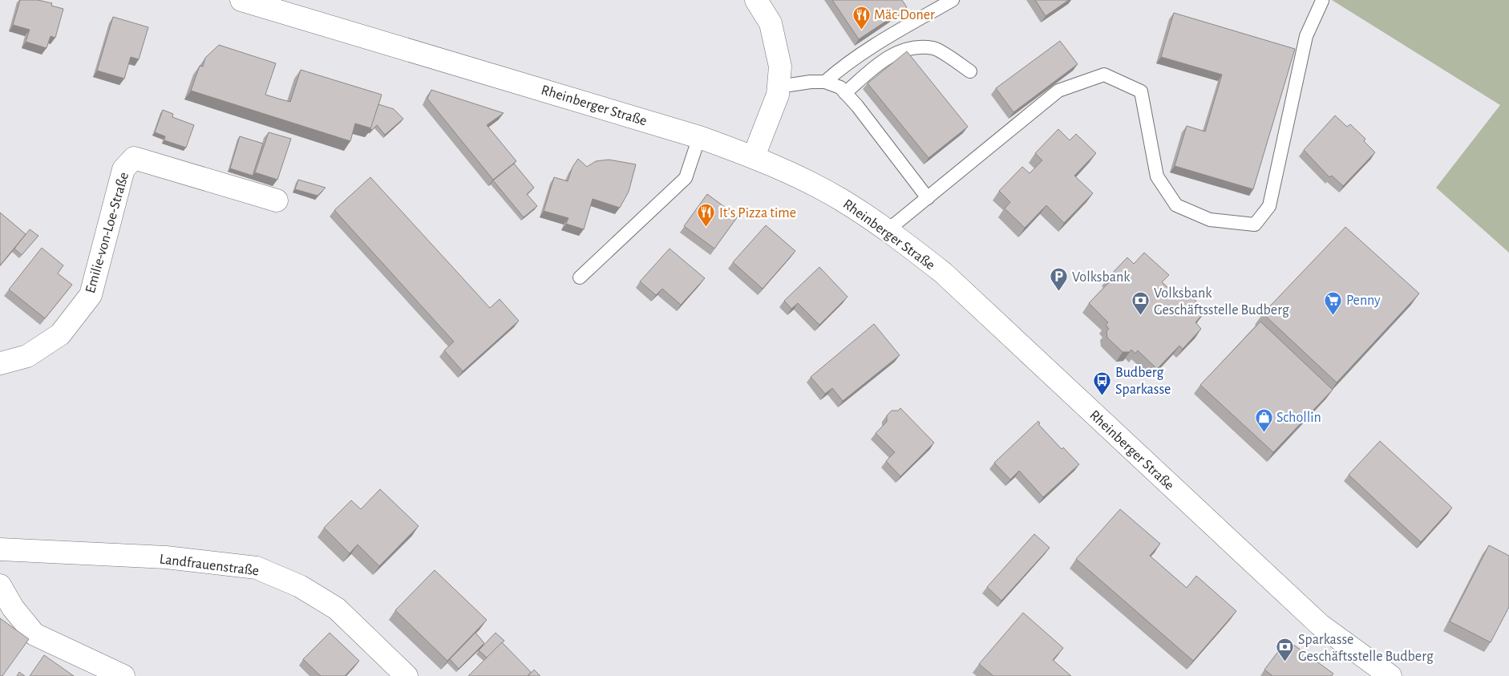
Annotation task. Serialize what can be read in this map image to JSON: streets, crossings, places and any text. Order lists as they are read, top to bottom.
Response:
{
  "streets": {
    "main road": ["Rheinberger Straße", "Emilie-von-Loe-Straße", "Landfrauenstraße"]
  },
  "places": {
    "restaurant": ["Mäc Doner", "It's Pizza time"],
    "parking": ["Volksbank"],
    "supermarket": ["Penny"],
    "bank": ["Volksbank Geschäftsstelle Budberg", "Sparkasse Geschäftsstelle Budberg"],
    "bus stop": ["Budberg Sparkasse"],
    "shop": ["Schollin"]
  }
}
